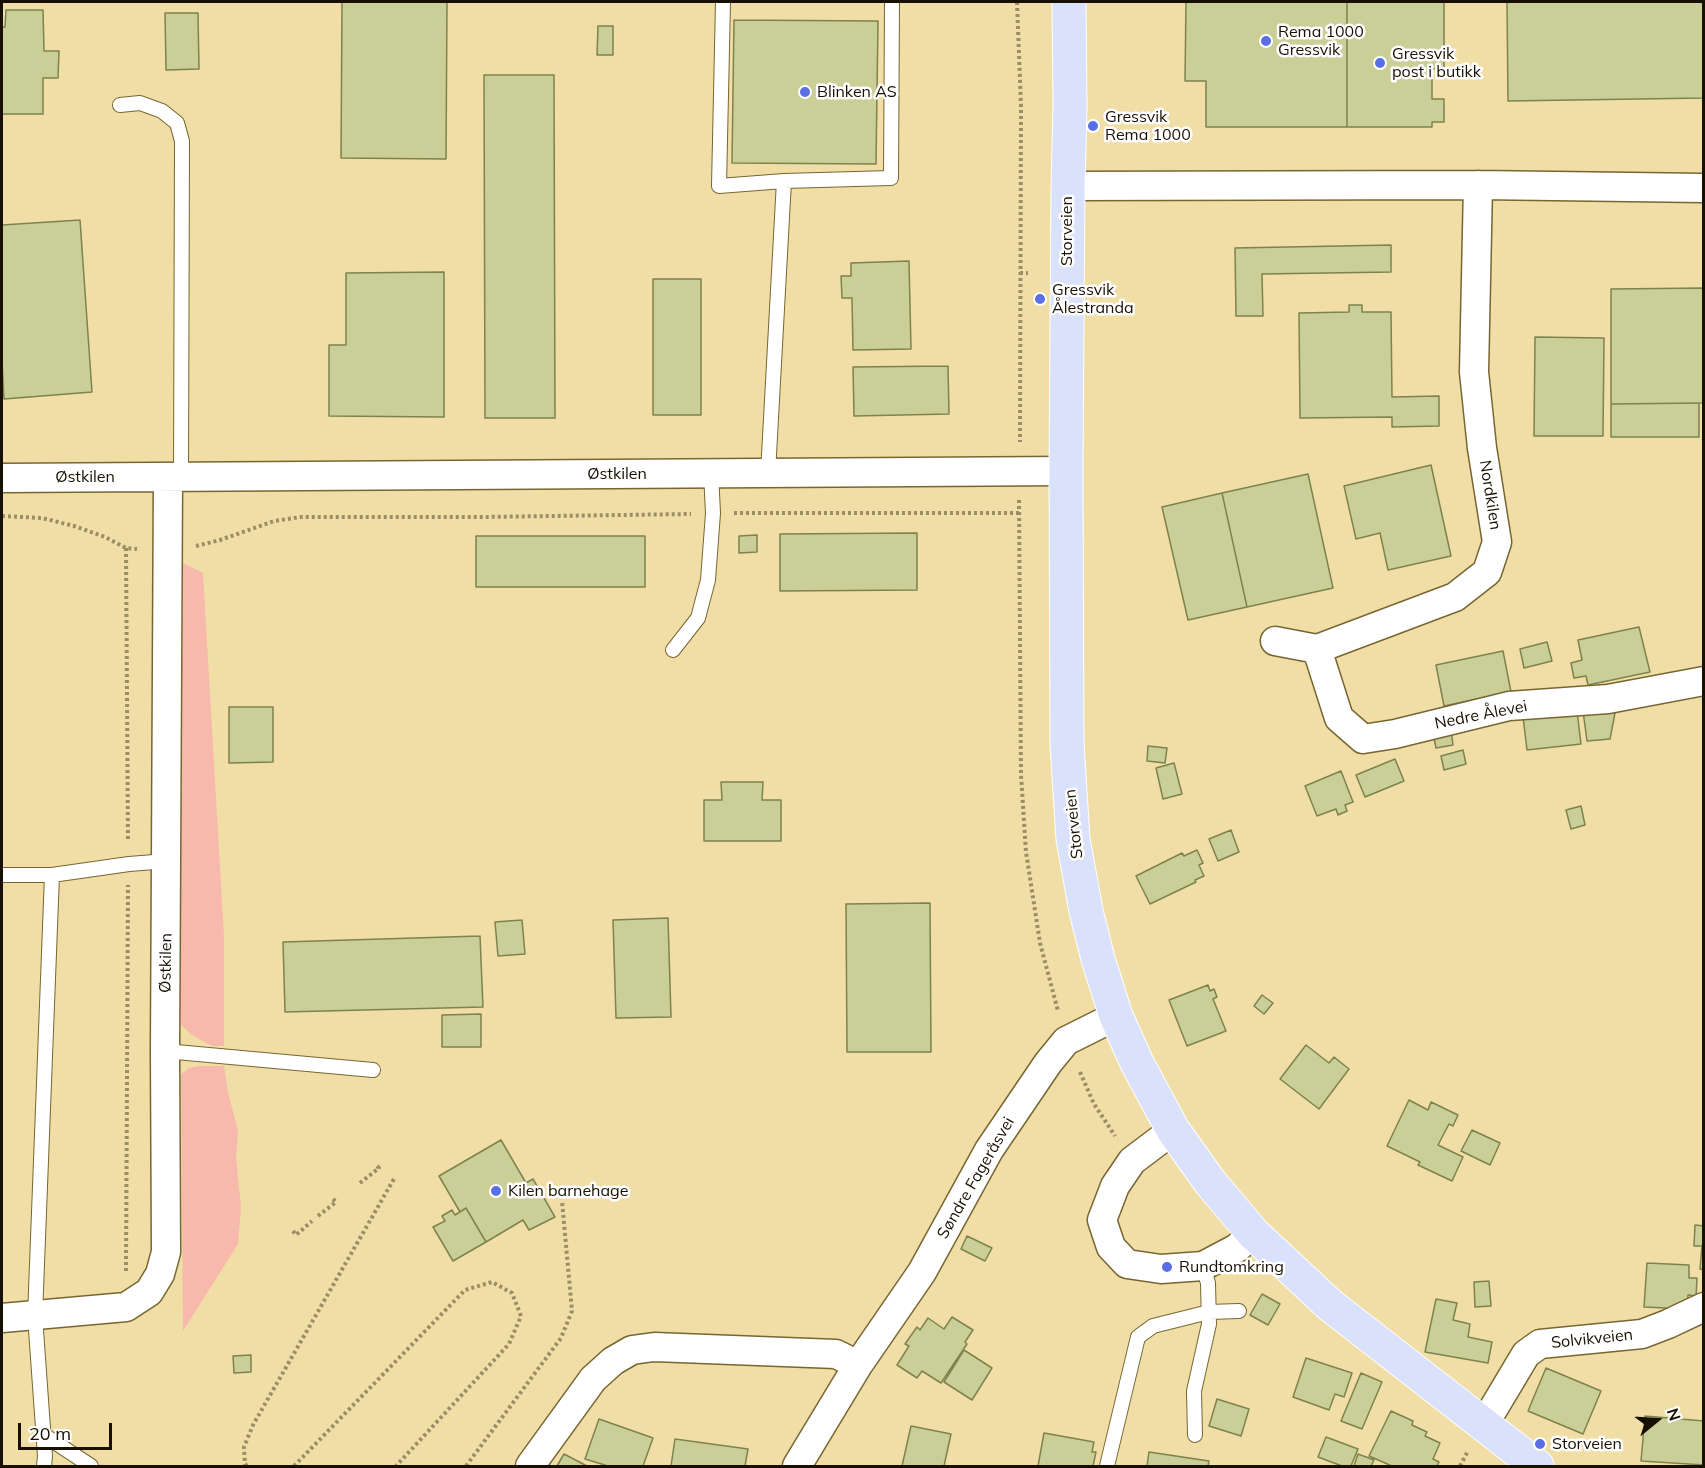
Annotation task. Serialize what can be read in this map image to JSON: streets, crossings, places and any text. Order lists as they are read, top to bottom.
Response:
{
  "streets": {
    "main road": ["Storveien"],
    "street": [
      "Østkilen",
      "Nordkilen",
      "Nedre Ålevei",
      "Søndre Fageråsvei",
      "Solvikveien"
    ]
  },
  "crossings": [
    ["Storveien", "Østkilen"],
    ["Storveien", "Søndre Fageråsvei"],
    ["Storveien", "Solvikveien"],
    ["Nordkilen", "Nedre Ålevei"]
  ],
  "places": [
    "Rema 1000 Gressvik",
    "Gressvik post i butikk",
    "Blinken AS",
    "Gressvik Rema 1000",
    "Gressvik Ålestranda",
    "Kilen barnehage",
    "Rundtomkring",
    "Storveien"
  ],
  "scale_bar": "20 m",
  "north": "right"
}
